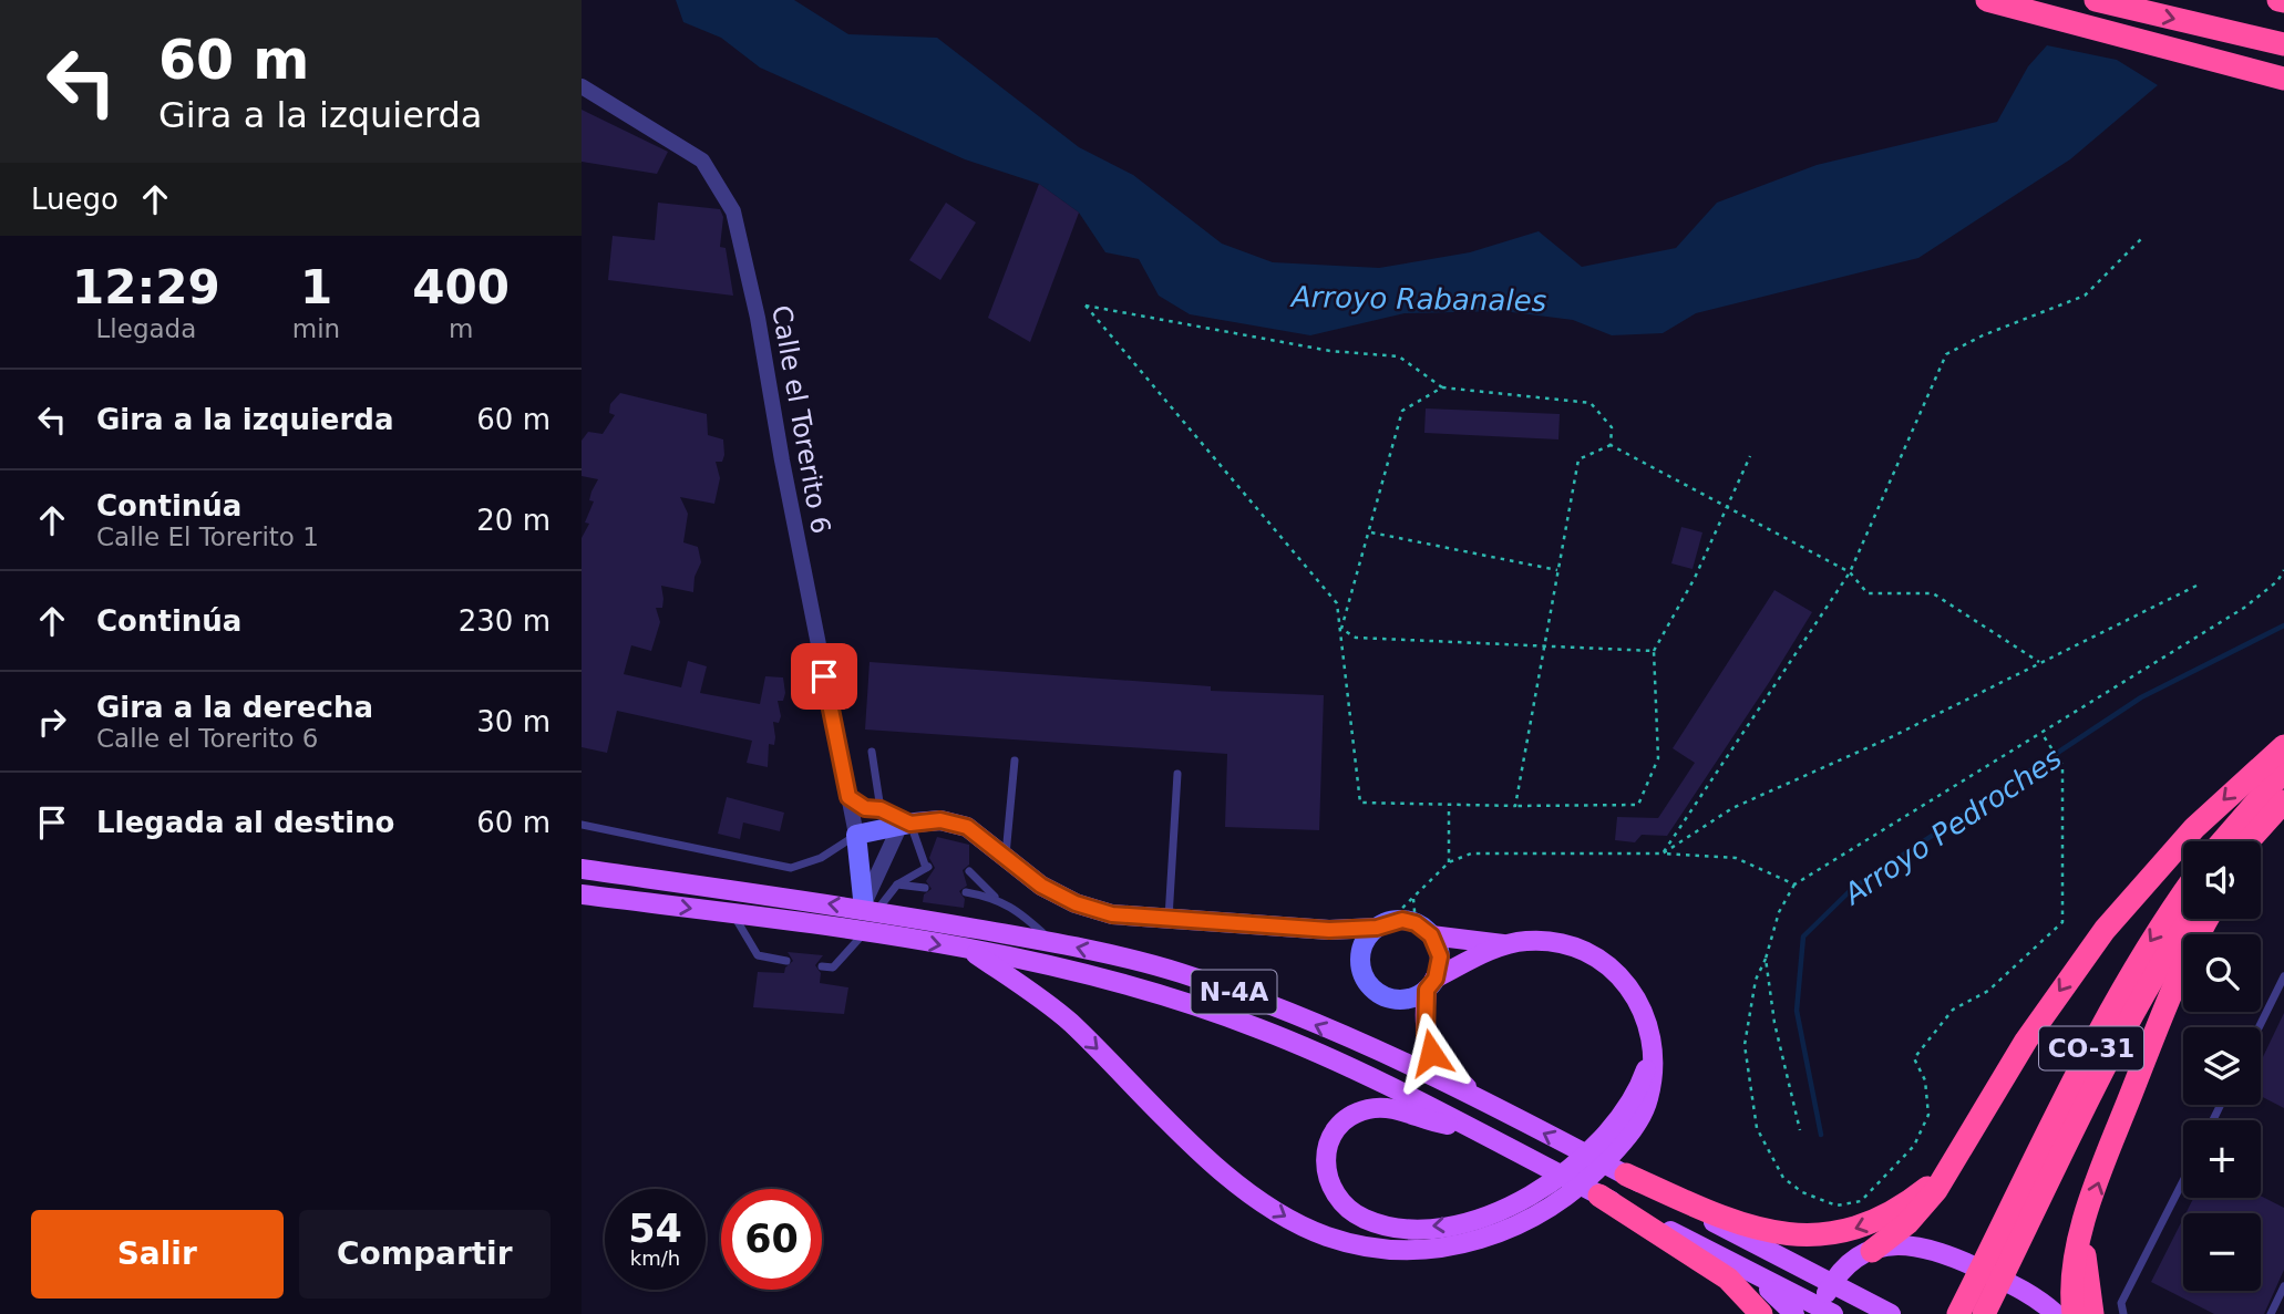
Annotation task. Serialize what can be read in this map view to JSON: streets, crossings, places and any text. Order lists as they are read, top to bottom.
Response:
{
  "streets": {
    "highway": ["CO-31"],
    "main road": ["N-4A"],
    "street": ["Calle el Torerito 6"]
  },
  "water": ["Arroyo Rabanales", "Arroyo Pedroches"],
  "page": {
    "turn": ["60 m", "Gira a la izquierda"],
    "then": "Luego",
    "eta": [
      "12:29",
      "Llegada",
      "1",
      "min",
      "400",
      "m"
    ],
    "list": [
      {
        "name": "Gira a la izquierda",
        "value": "60 m"
      },
      {
        "name": "Continúa",
        "note": "Calle El Torerito 1",
        "value": "20 m"
      },
      {
        "name": "Continúa",
        "value": "230 m"
      },
      {
        "name": "Gira a la derecha",
        "note": "Calle el Torerito 6",
        "value": "30 m"
      },
      {
        "name": "Llegada al destino",
        "value": "60 m"
      }
    ],
    "map_buttons": ["+", "−"],
    "speed": "54 km/h",
    "limit": "60",
    "buttons": ["Salir", "Compartir"]
  }
}
